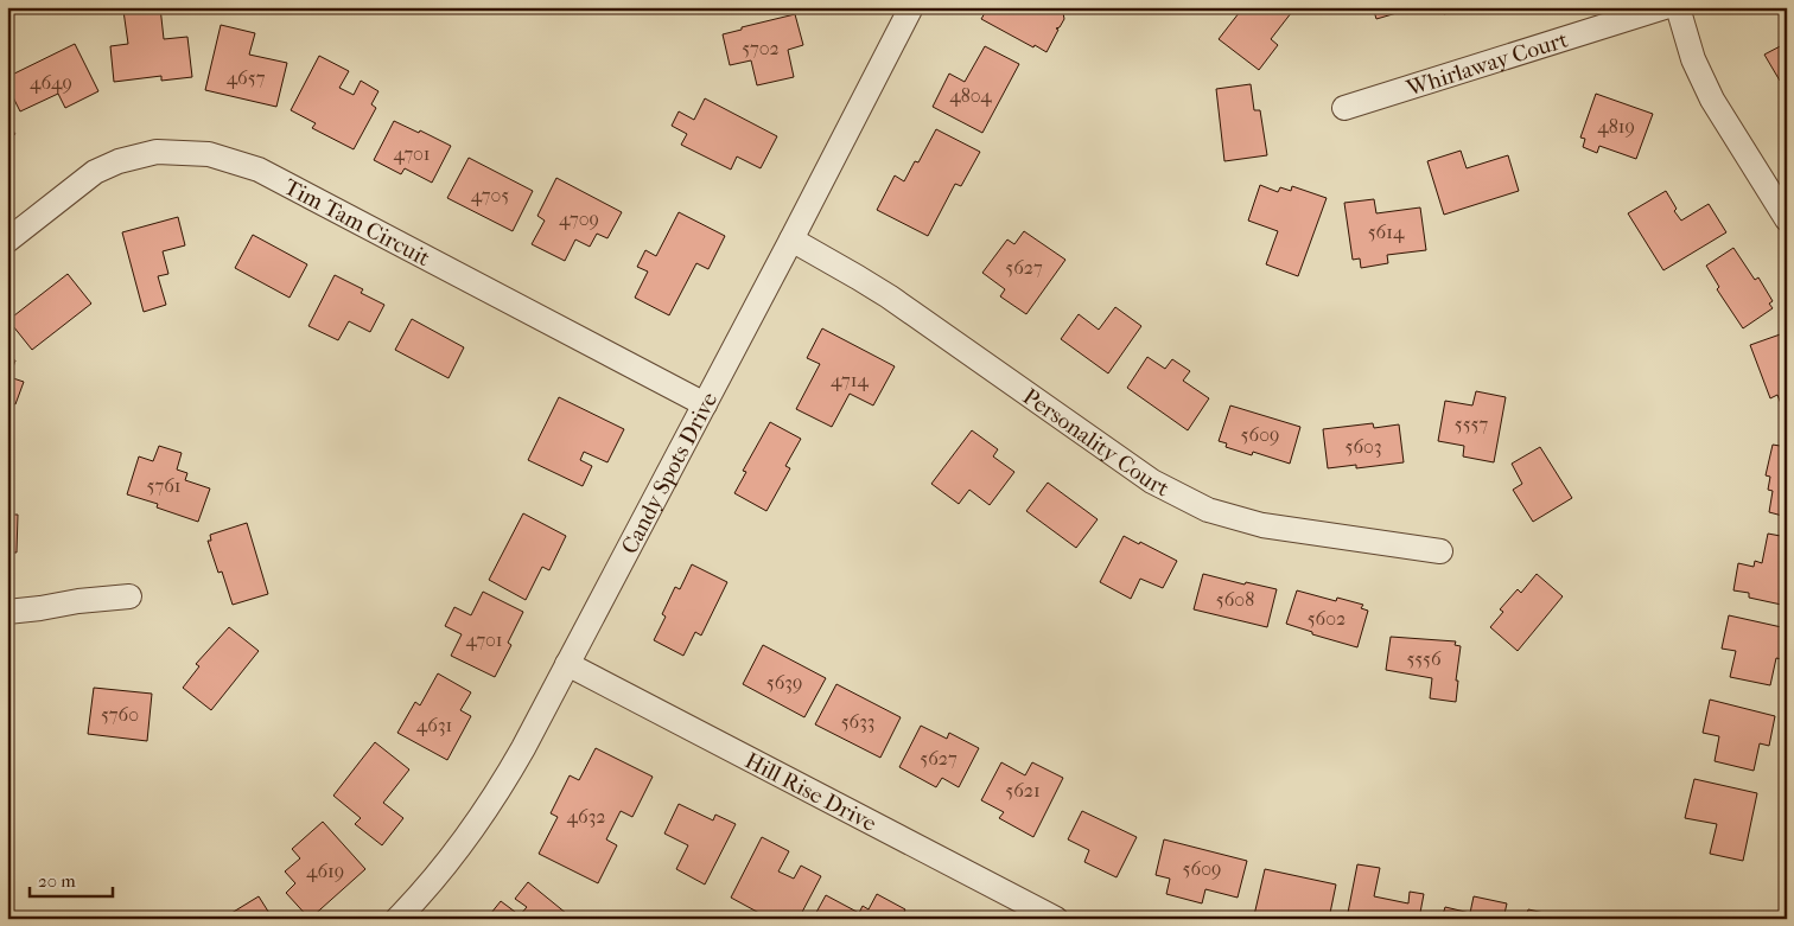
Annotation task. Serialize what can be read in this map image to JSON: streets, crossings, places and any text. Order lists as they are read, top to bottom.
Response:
{
  "streets": {
    "street": [
      "Whirlaway Court",
      "Tim Tam Circuit",
      "Personality Court",
      "Candy Spots Drive",
      "Hill Rise Drive"
    ]
  },
  "crossings": [
    ["Tim Tam Circuit", "Candy Spots Drive"],
    ["Personality Court", "Candy Spots Drive"],
    ["Candy Spots Drive", "Hill Rise Drive"]
  ],
  "house_numbers": [
    "5702",
    "4657",
    "4649",
    "4804",
    "4819",
    "4701",
    "4705",
    "4709",
    "5614",
    "5627",
    "4714",
    "5557",
    "5609",
    "5603",
    "5761",
    "5608",
    "5602",
    "4701",
    "5556",
    "5639",
    "5760",
    "5633",
    "4631",
    "5627",
    "5621",
    "4632",
    "5609",
    "4619"
  ],
  "scale_bar": "20 m"
}
